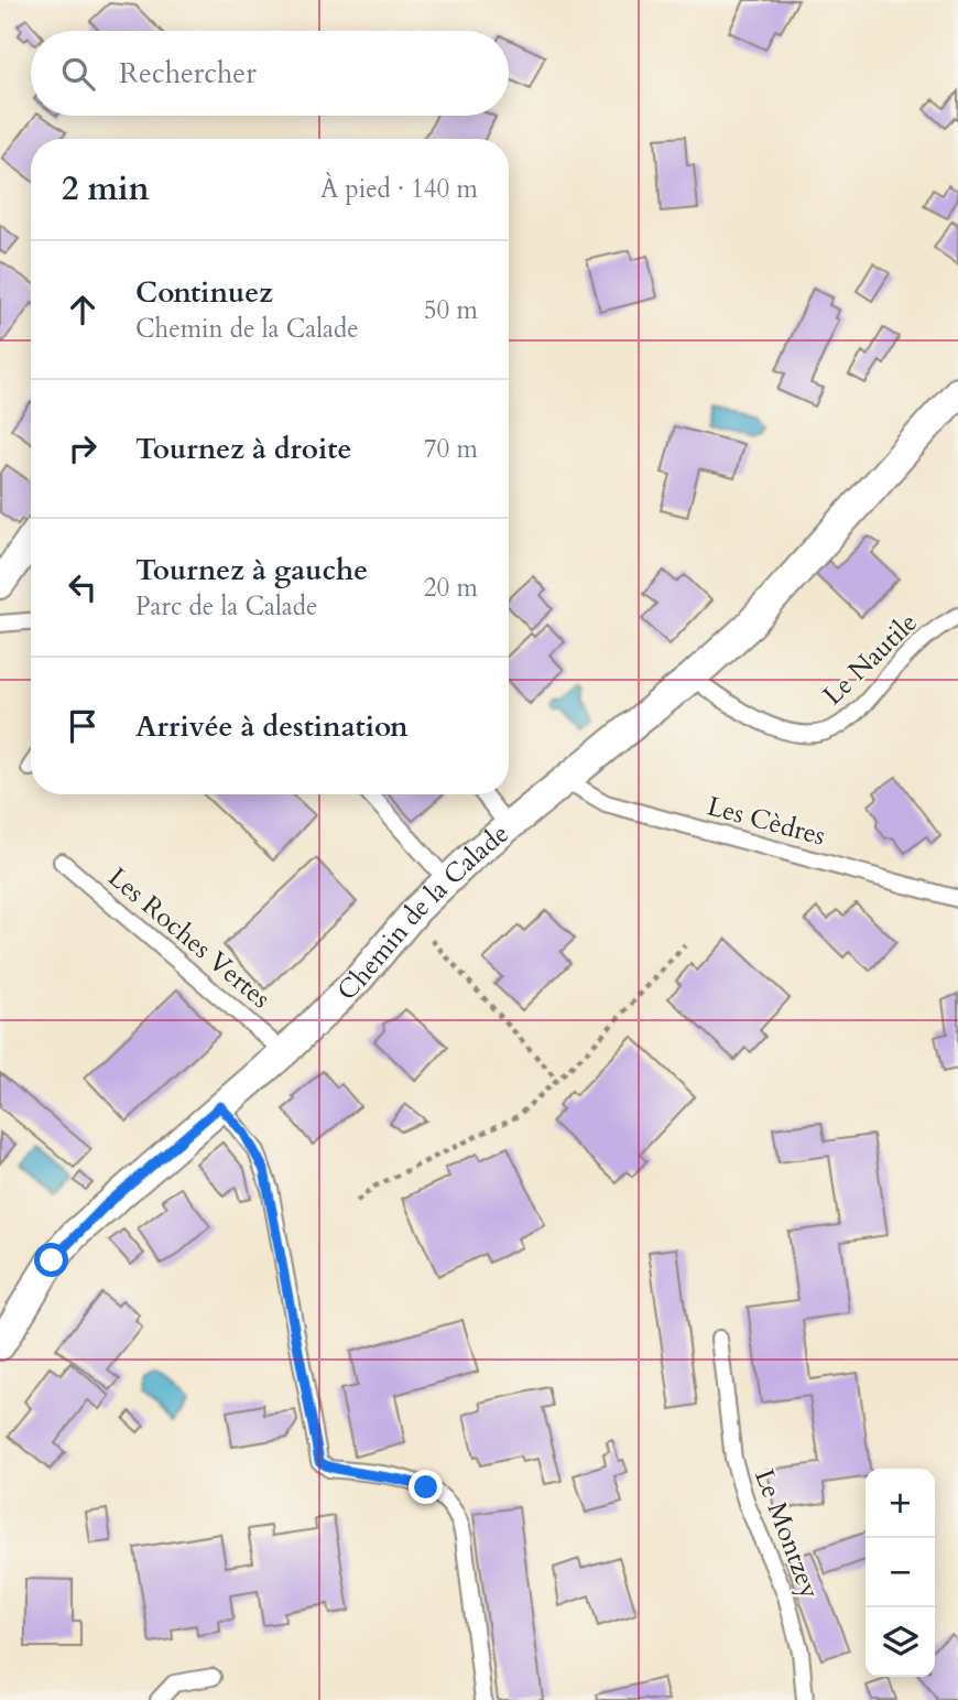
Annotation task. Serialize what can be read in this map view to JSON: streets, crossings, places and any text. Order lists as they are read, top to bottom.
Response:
{
  "streets": {
    "street": ["Chemin de la Calade"],
    "lane": [
      "Le Nautile",
      "Les Cèdres",
      "Les Roches Vertes",
      "Le Montzey"
    ]
  },
  "crossings": [
    ["Le Nautile", "Chemin de la Calade"],
    ["Les Cèdres", "Chemin de la Calade"],
    ["Chemin de la Calade", "Les Roches Vertes"]
  ],
  "page": {
    "search": "Rechercher",
    "heading": ["2 min", "À pied · 140 m"],
    "list": [
      ["Continuez", "Chemin de la Calade", "50 m"],
      ["Tournez à droite", "70 m"],
      ["Tournez à gauche", "Parc de la Calade", "20 m"],
      "Arrivée à destination"
    ],
    "map_buttons": ["+", "−"]
  }
}
